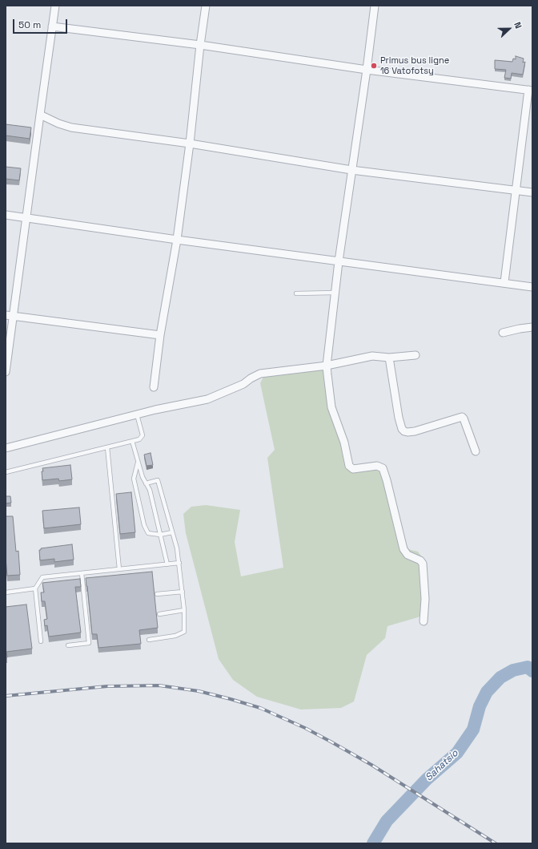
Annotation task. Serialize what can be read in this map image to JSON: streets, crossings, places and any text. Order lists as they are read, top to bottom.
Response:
{
  "water": ["Sahatsio"],
  "places": ["Primus bus ligne 16 Vatofotsy"],
  "scale_bar": "50 m",
  "north": "right"
}
